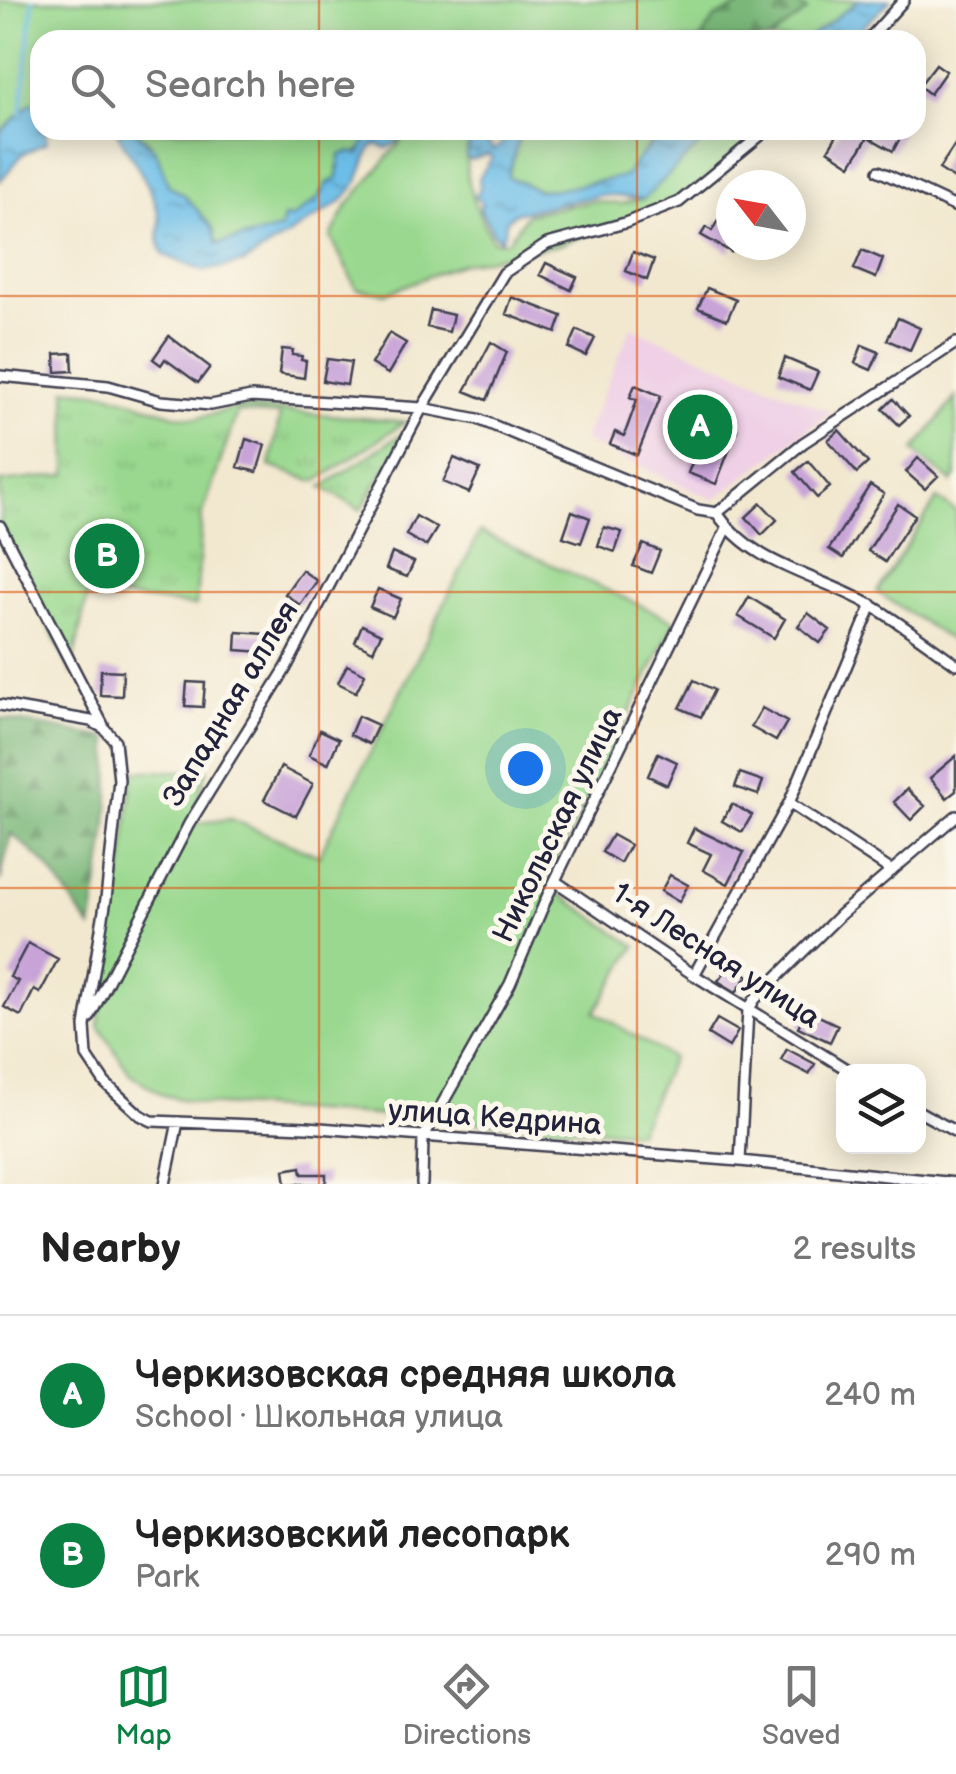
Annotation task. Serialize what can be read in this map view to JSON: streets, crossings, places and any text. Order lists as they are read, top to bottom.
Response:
{
  "streets": {
    "street": [
      "Западная аллея",
      "Никольская улица",
      "1-я Лесная улица",
      "улица Кедрина"
    ]
  },
  "crossings": [
    ["Западная аллея", "улица Кедрина"],
    ["Никольская улица", "1-я Лесная улица"],
    ["Никольская улица", "улица Кедрина"]
  ],
  "north": "top left",
  "page": {
    "search": "Search here",
    "pins": ["A", "B"],
    "heading": ["Nearby", "2 results"],
    "list": [
      {
        "mark": "A",
        "name": "Черкизовская средняя школа",
        "note": "School · Школьная улица",
        "value": "240 m"
      },
      {
        "mark": "B",
        "name": "Черкизовский лесопарк",
        "note": "Park",
        "value": "290 m"
      }
    ],
    "nav": ["Map", "Directions", "Saved"]
  }
}
